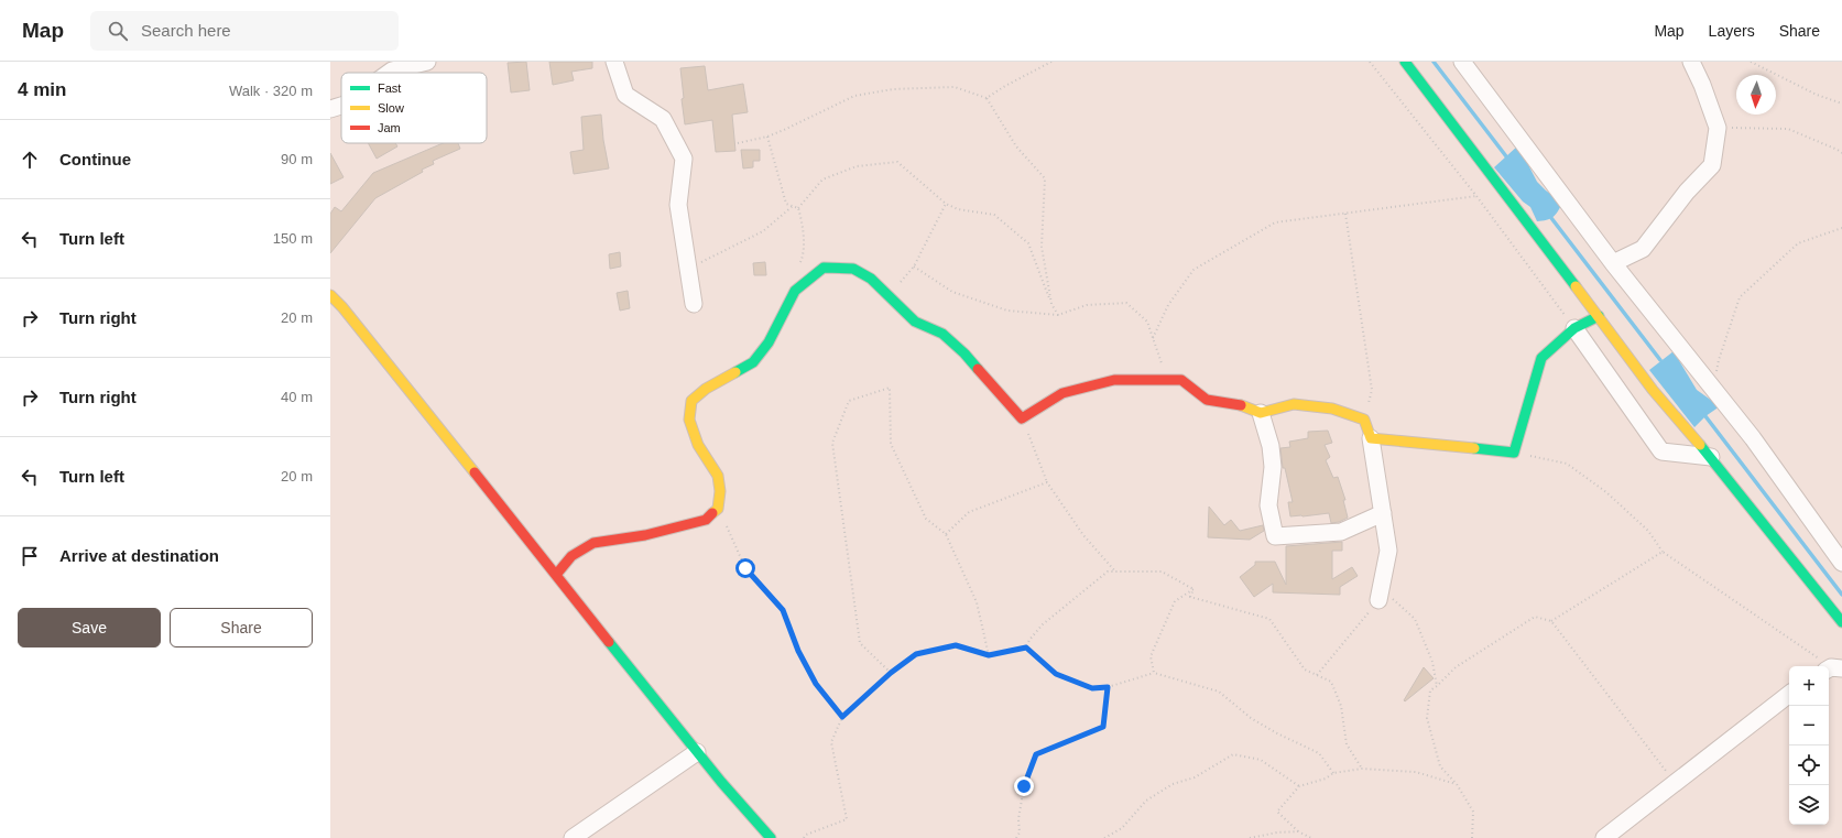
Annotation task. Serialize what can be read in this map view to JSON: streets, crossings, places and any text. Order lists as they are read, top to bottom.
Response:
{
  "legend": ["Fast", "Slow", "Jam"],
  "north": "bottom",
  "page": {
    "header": "Map",
    "search": "Search here",
    "nav": ["Map", "Layers", "Share"],
    "heading": ["4 min", "Walk · 320 m"],
    "list": [
      ["Continue", "90 m"],
      ["Turn left", "150 m"],
      ["Turn right", "20 m"],
      ["Turn right", "40 m"],
      ["Turn left", "20 m"],
      "Arrive at destination"
    ],
    "buttons": ["Save", "Share"],
    "map_buttons": ["+", "−"]
  }
}
